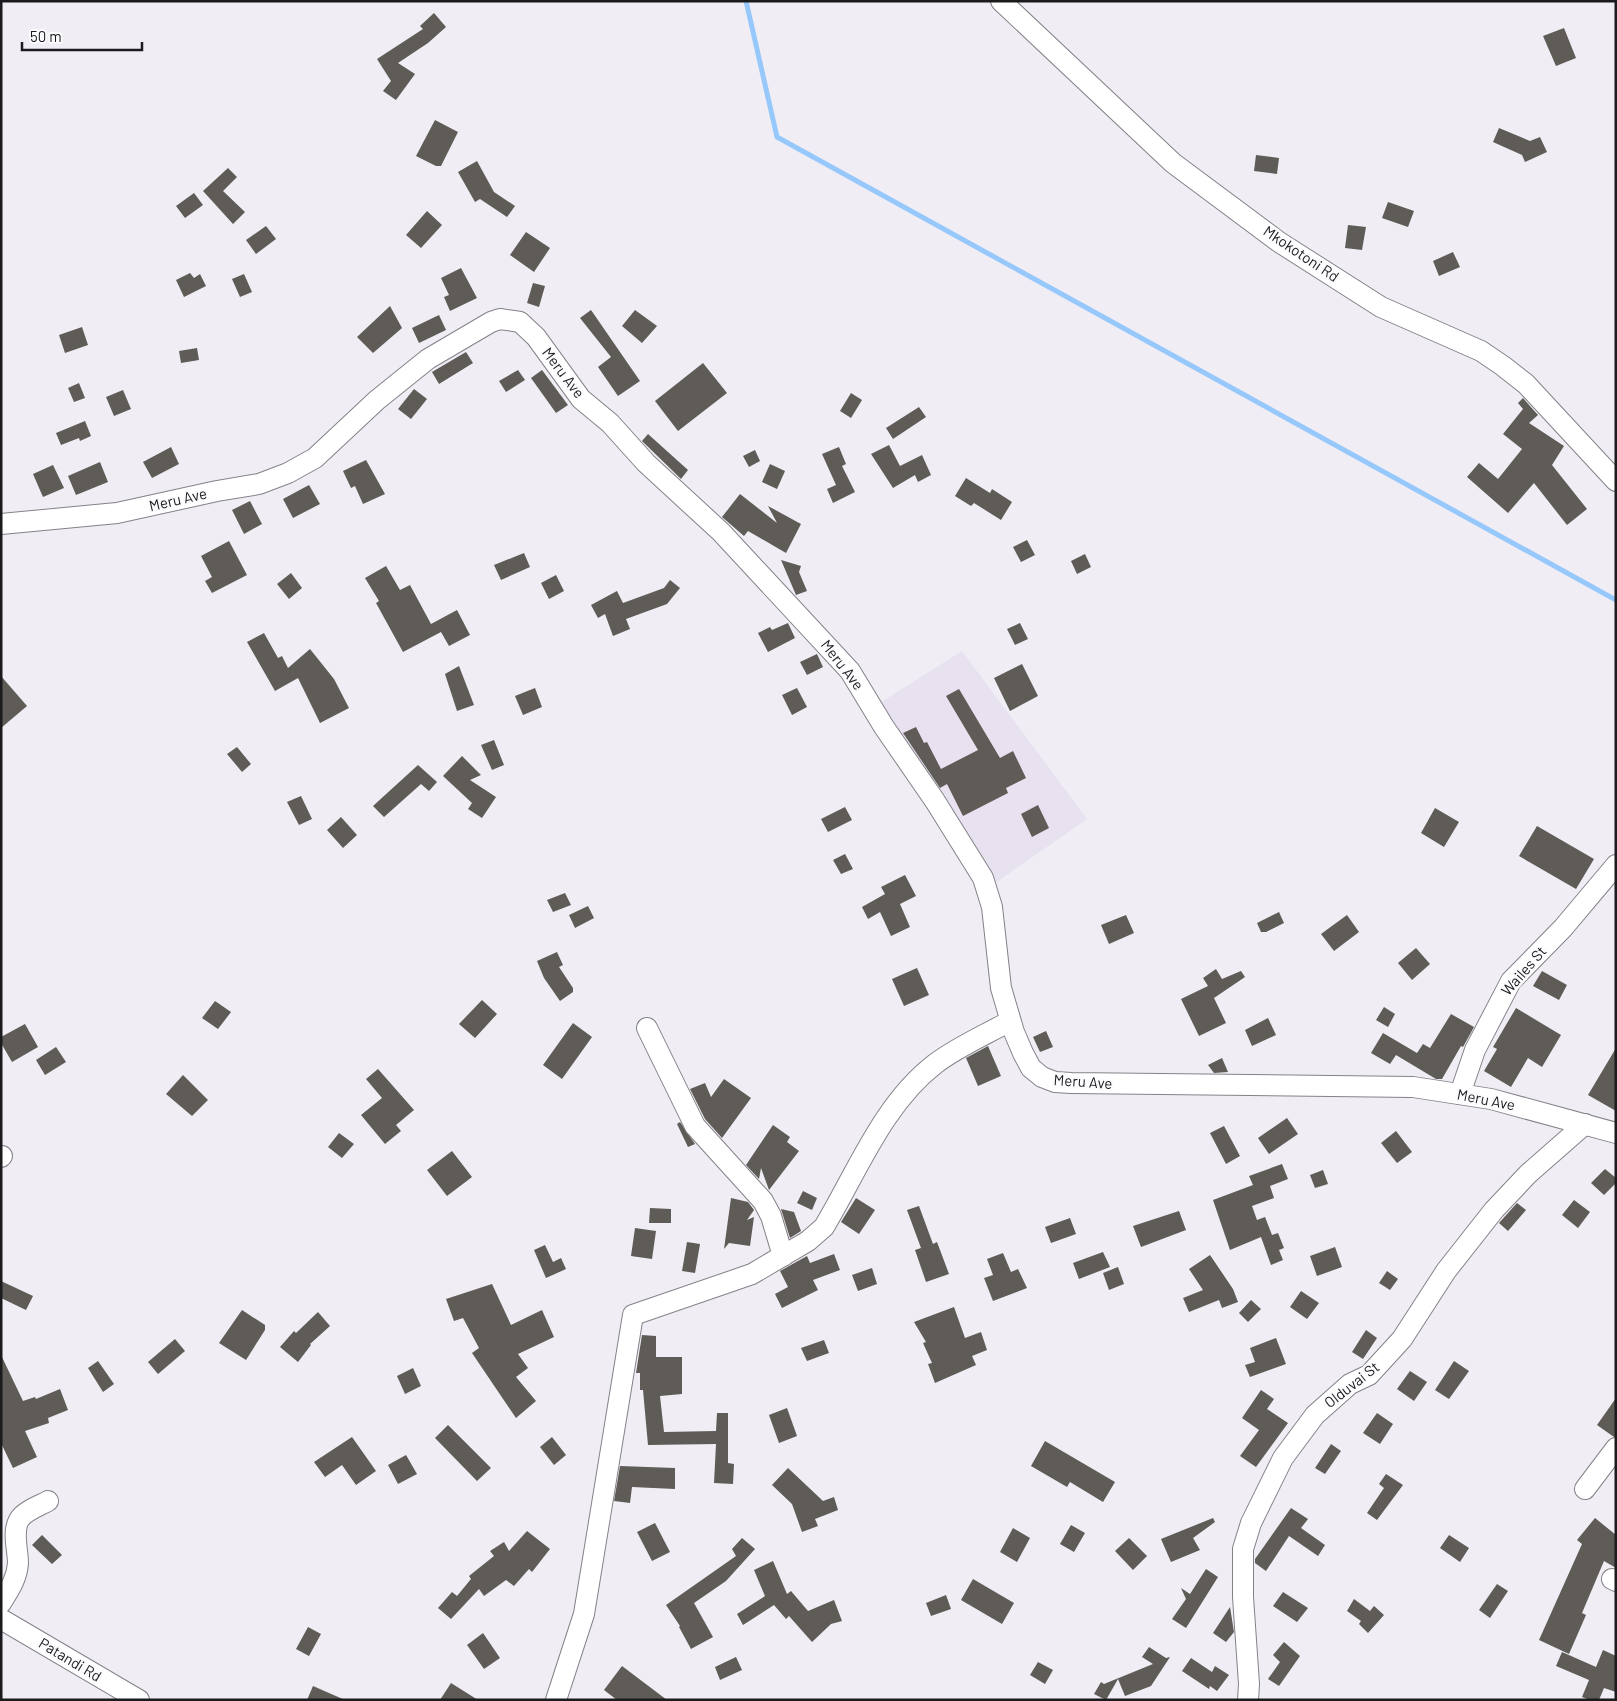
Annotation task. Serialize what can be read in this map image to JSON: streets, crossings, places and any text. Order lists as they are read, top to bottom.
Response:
{
  "streets": {
    "street": [
      "Mkokotoni Rd",
      "Meru Ave",
      "Wailes St",
      "Olduvai St",
      "Patandi Rd"
    ]
  },
  "crossings": [
    ["Meru Ave", "Wailes St"],
    ["Meru Ave", "Olduvai St"]
  ],
  "scale_bar": "50 m"
}
